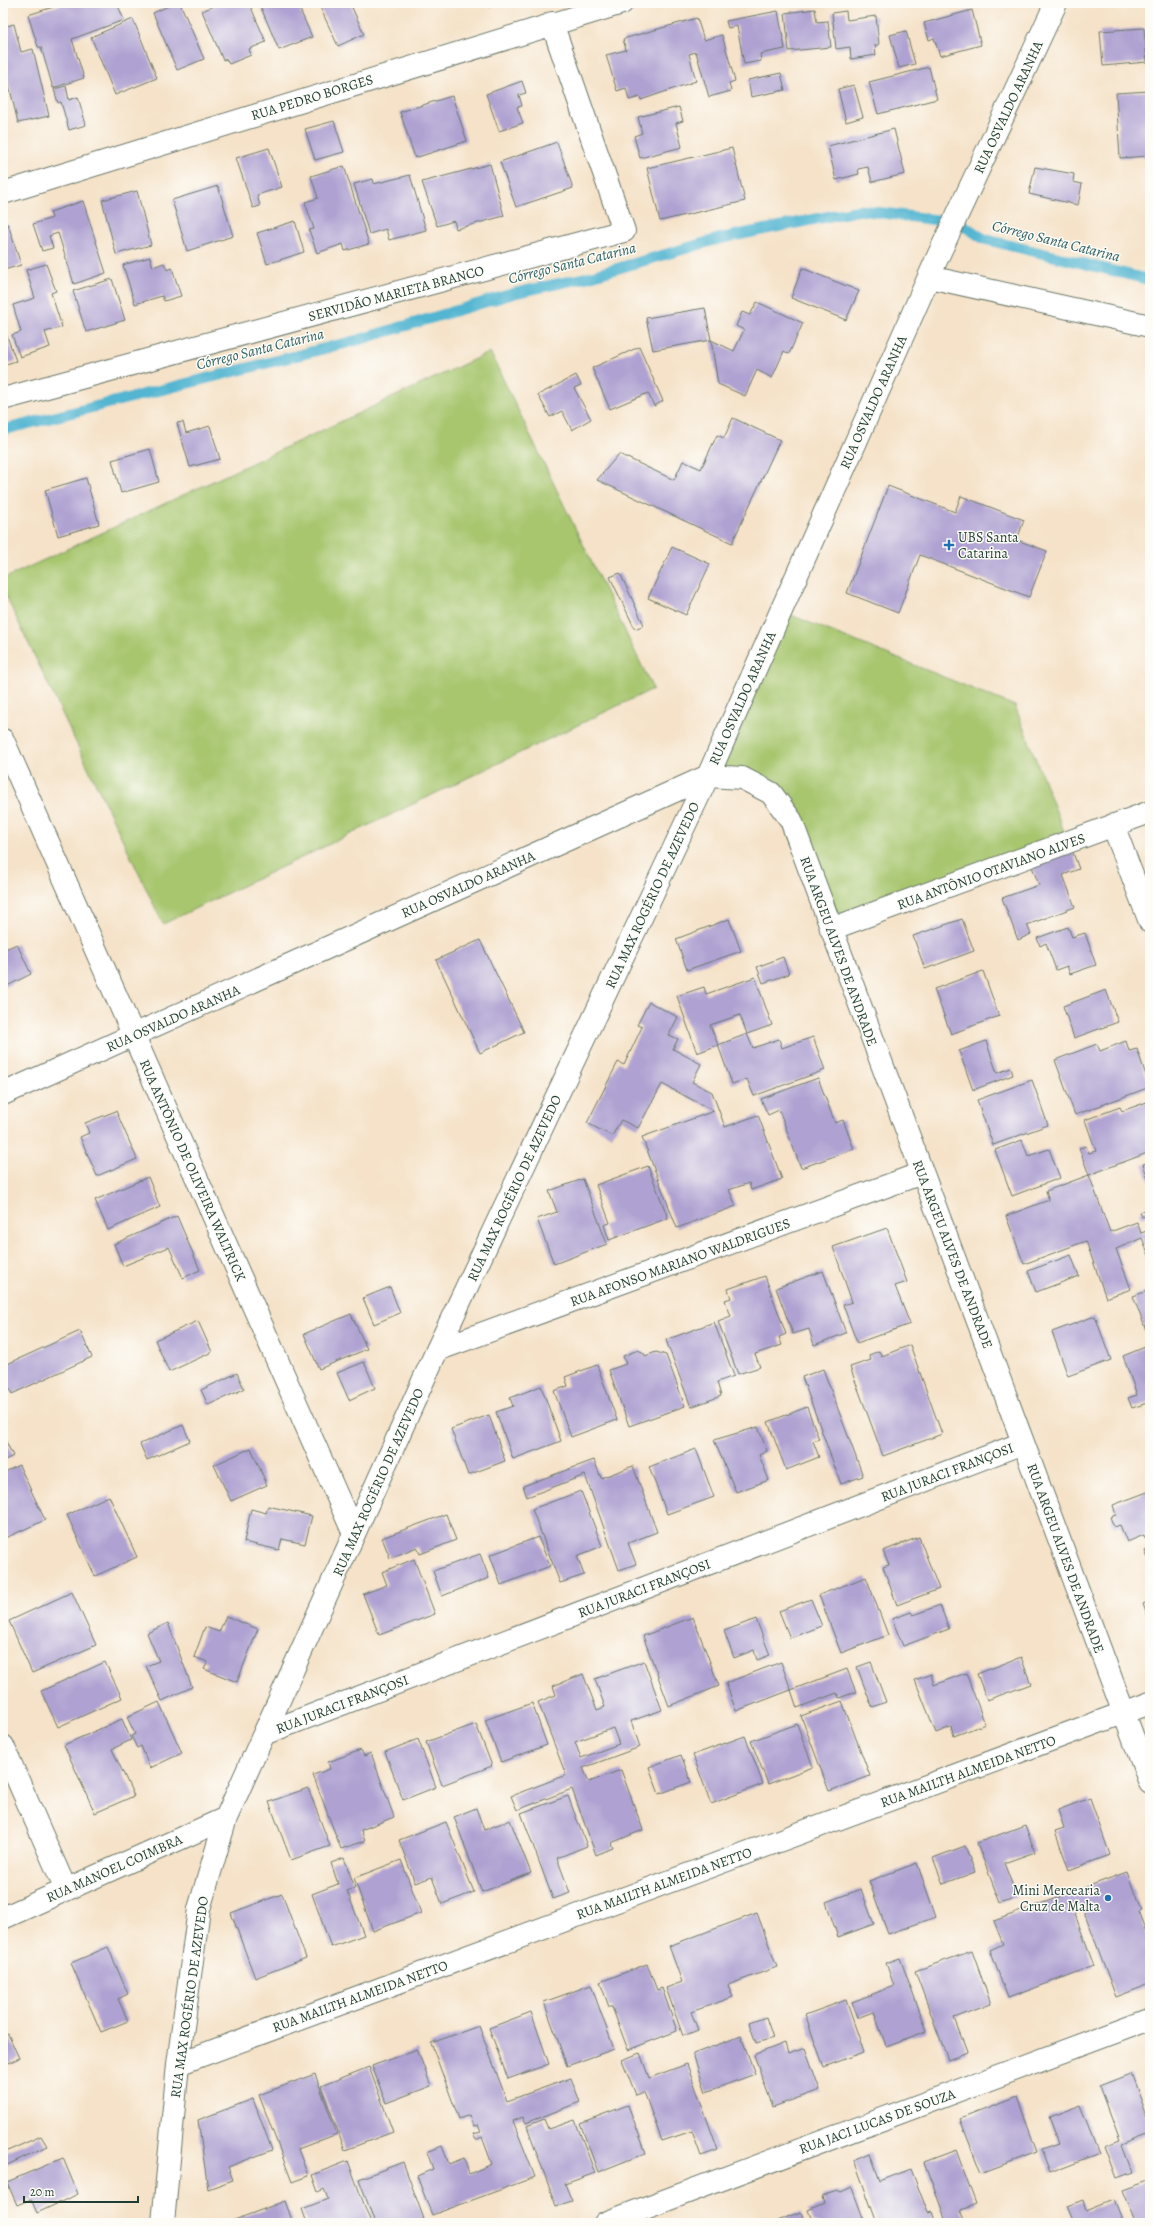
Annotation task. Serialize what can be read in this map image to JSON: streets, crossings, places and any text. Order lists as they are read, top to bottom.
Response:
{
  "streets": {
    "street": [
      "RUA PEDRO BORGES",
      "RUA OSVALDO ARANHA",
      "SERVIDÃO MARIETA BRANCO",
      "RUA ANTÔNIO OTAVIANO ALVES",
      "RUA MAX ROGÉRIO DE AZEVEDO",
      "RUA ARGEU ALVES DE ANDRADE",
      "RUA ANTÔNIO DE OLIVEIRA WALTRICK",
      "RUA AFONSO MARIANO WALDRIGUES",
      "RUA JURACI FRANÇOSI",
      "RUA MAILTH ALMEIDA NETTO",
      "RUA MANOEL COIMBRA",
      "RUA JACI LUCAS DE SOUZA"
    ]
  },
  "crossings": [
    ["RUA PEDRO BORGES", "SERVIDÃO MARIETA BRANCO"],
    ["RUA OSVALDO ARANHA", "RUA MAX ROGÉRIO DE AZEVEDO"],
    ["RUA OSVALDO ARANHA", "RUA ARGEU ALVES DE ANDRADE"],
    ["RUA OSVALDO ARANHA", "RUA ANTÔNIO DE OLIVEIRA WALTRICK"],
    ["RUA ANTÔNIO OTAVIANO ALVES", "RUA ARGEU ALVES DE ANDRADE"],
    ["RUA MAX ROGÉRIO DE AZEVEDO", "RUA ARGEU ALVES DE ANDRADE"],
    ["RUA MAX ROGÉRIO DE AZEVEDO", "RUA ANTÔNIO DE OLIVEIRA WALTRICK"],
    ["RUA MAX ROGÉRIO DE AZEVEDO", "RUA AFONSO MARIANO WALDRIGUES"],
    ["RUA MAX ROGÉRIO DE AZEVEDO", "RUA JURACI FRANÇOSI"],
    ["RUA MAX ROGÉRIO DE AZEVEDO", "RUA MAILTH ALMEIDA NETTO"],
    ["RUA MAX ROGÉRIO DE AZEVEDO", "RUA MANOEL COIMBRA"],
    ["RUA ARGEU ALVES DE ANDRADE", "RUA AFONSO MARIANO WALDRIGUES"],
    ["RUA ARGEU ALVES DE ANDRADE", "RUA JURACI FRANÇOSI"],
    ["RUA ARGEU ALVES DE ANDRADE", "RUA MAILTH ALMEIDA NETTO"]
  ],
  "water": ["Córrego Santa Catarina"],
  "places": {
    "health": ["UBS Santa Catarina"],
    "other": ["Mini Mercearia Cruz de Malta"]
  },
  "scale_bar": "20 m"
}
